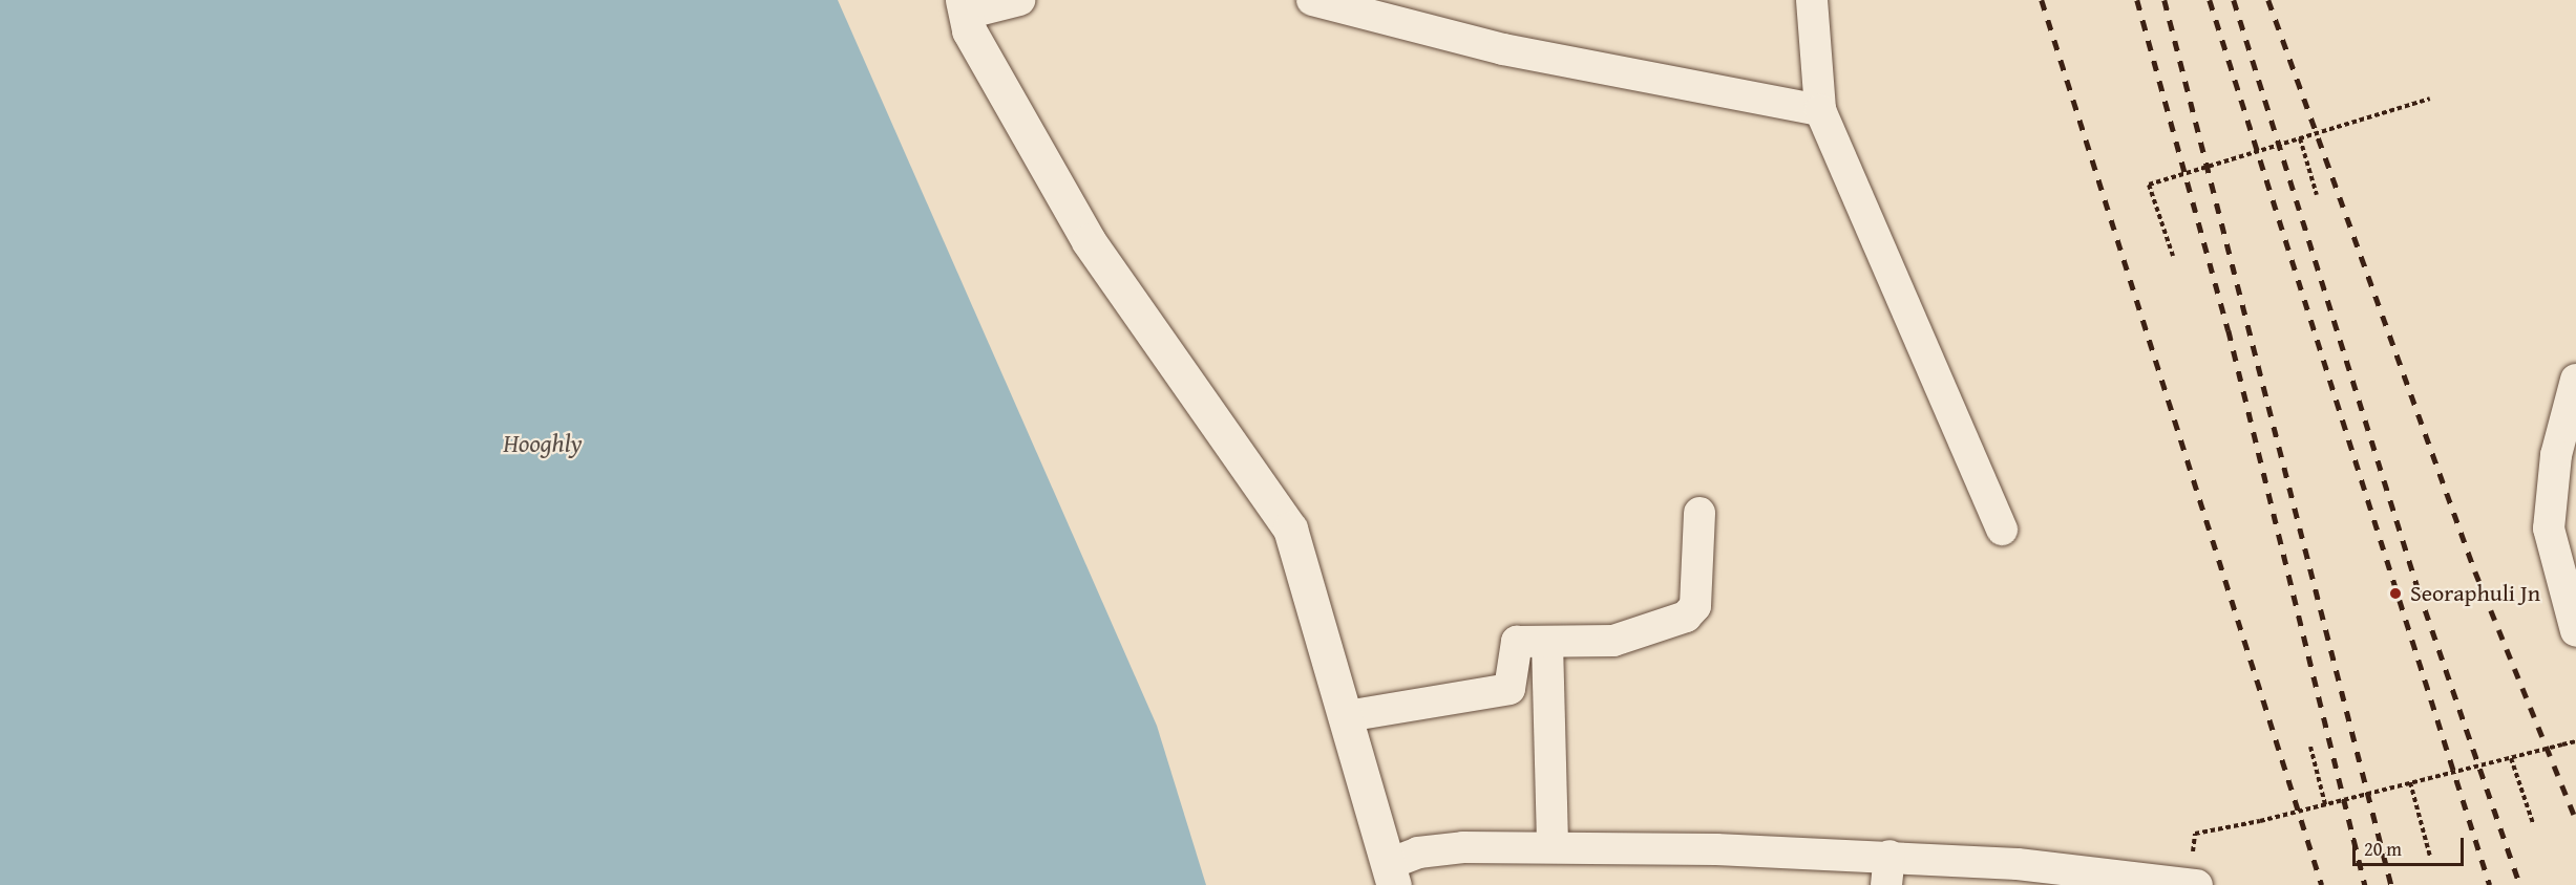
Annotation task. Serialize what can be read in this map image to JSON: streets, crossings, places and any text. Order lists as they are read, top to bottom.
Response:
{
  "water": ["Hooghly"],
  "places": ["Seoraphuli Jn"],
  "scale_bar": "20 m"
}
